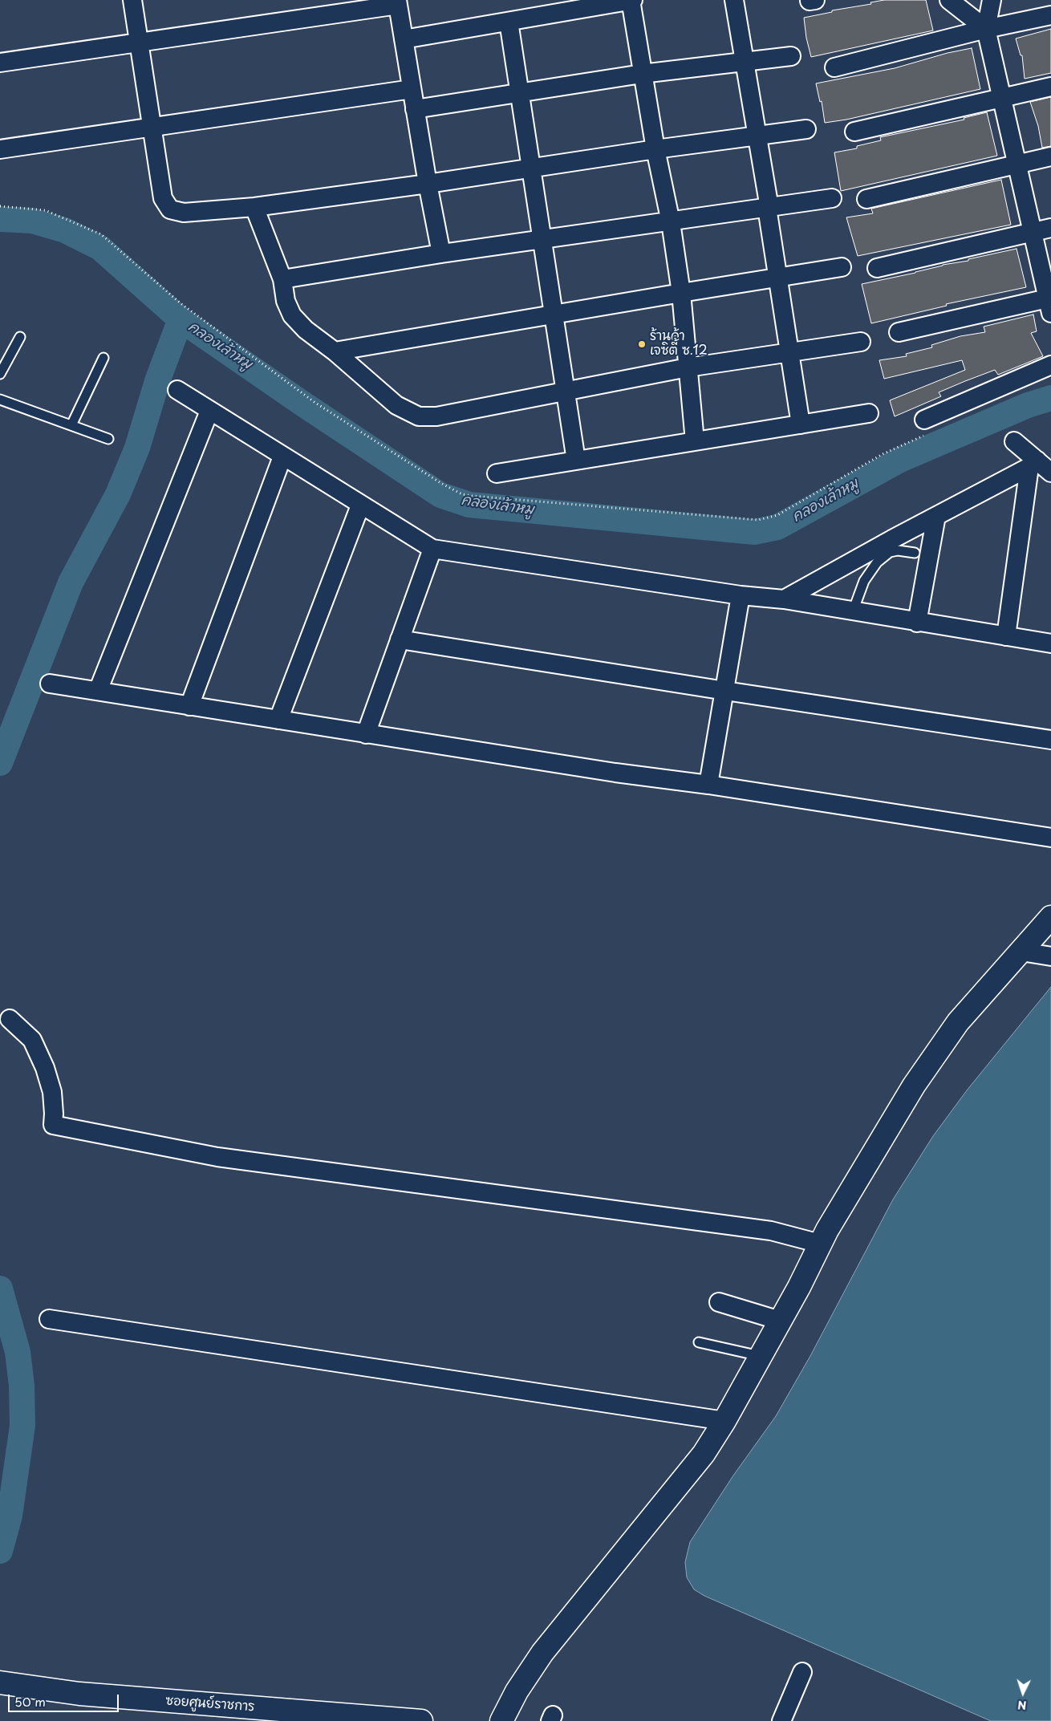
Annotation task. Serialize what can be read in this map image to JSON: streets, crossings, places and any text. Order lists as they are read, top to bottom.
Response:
{
  "streets": {
    "street": ["ซอยศูนย์ราชการ"]
  },
  "water": ["คลองเล้าหมู"],
  "places": ["ร้านค้า เจซิตี้ ซ.12"],
  "scale_bar": "50 m",
  "north": "bottom"
}
